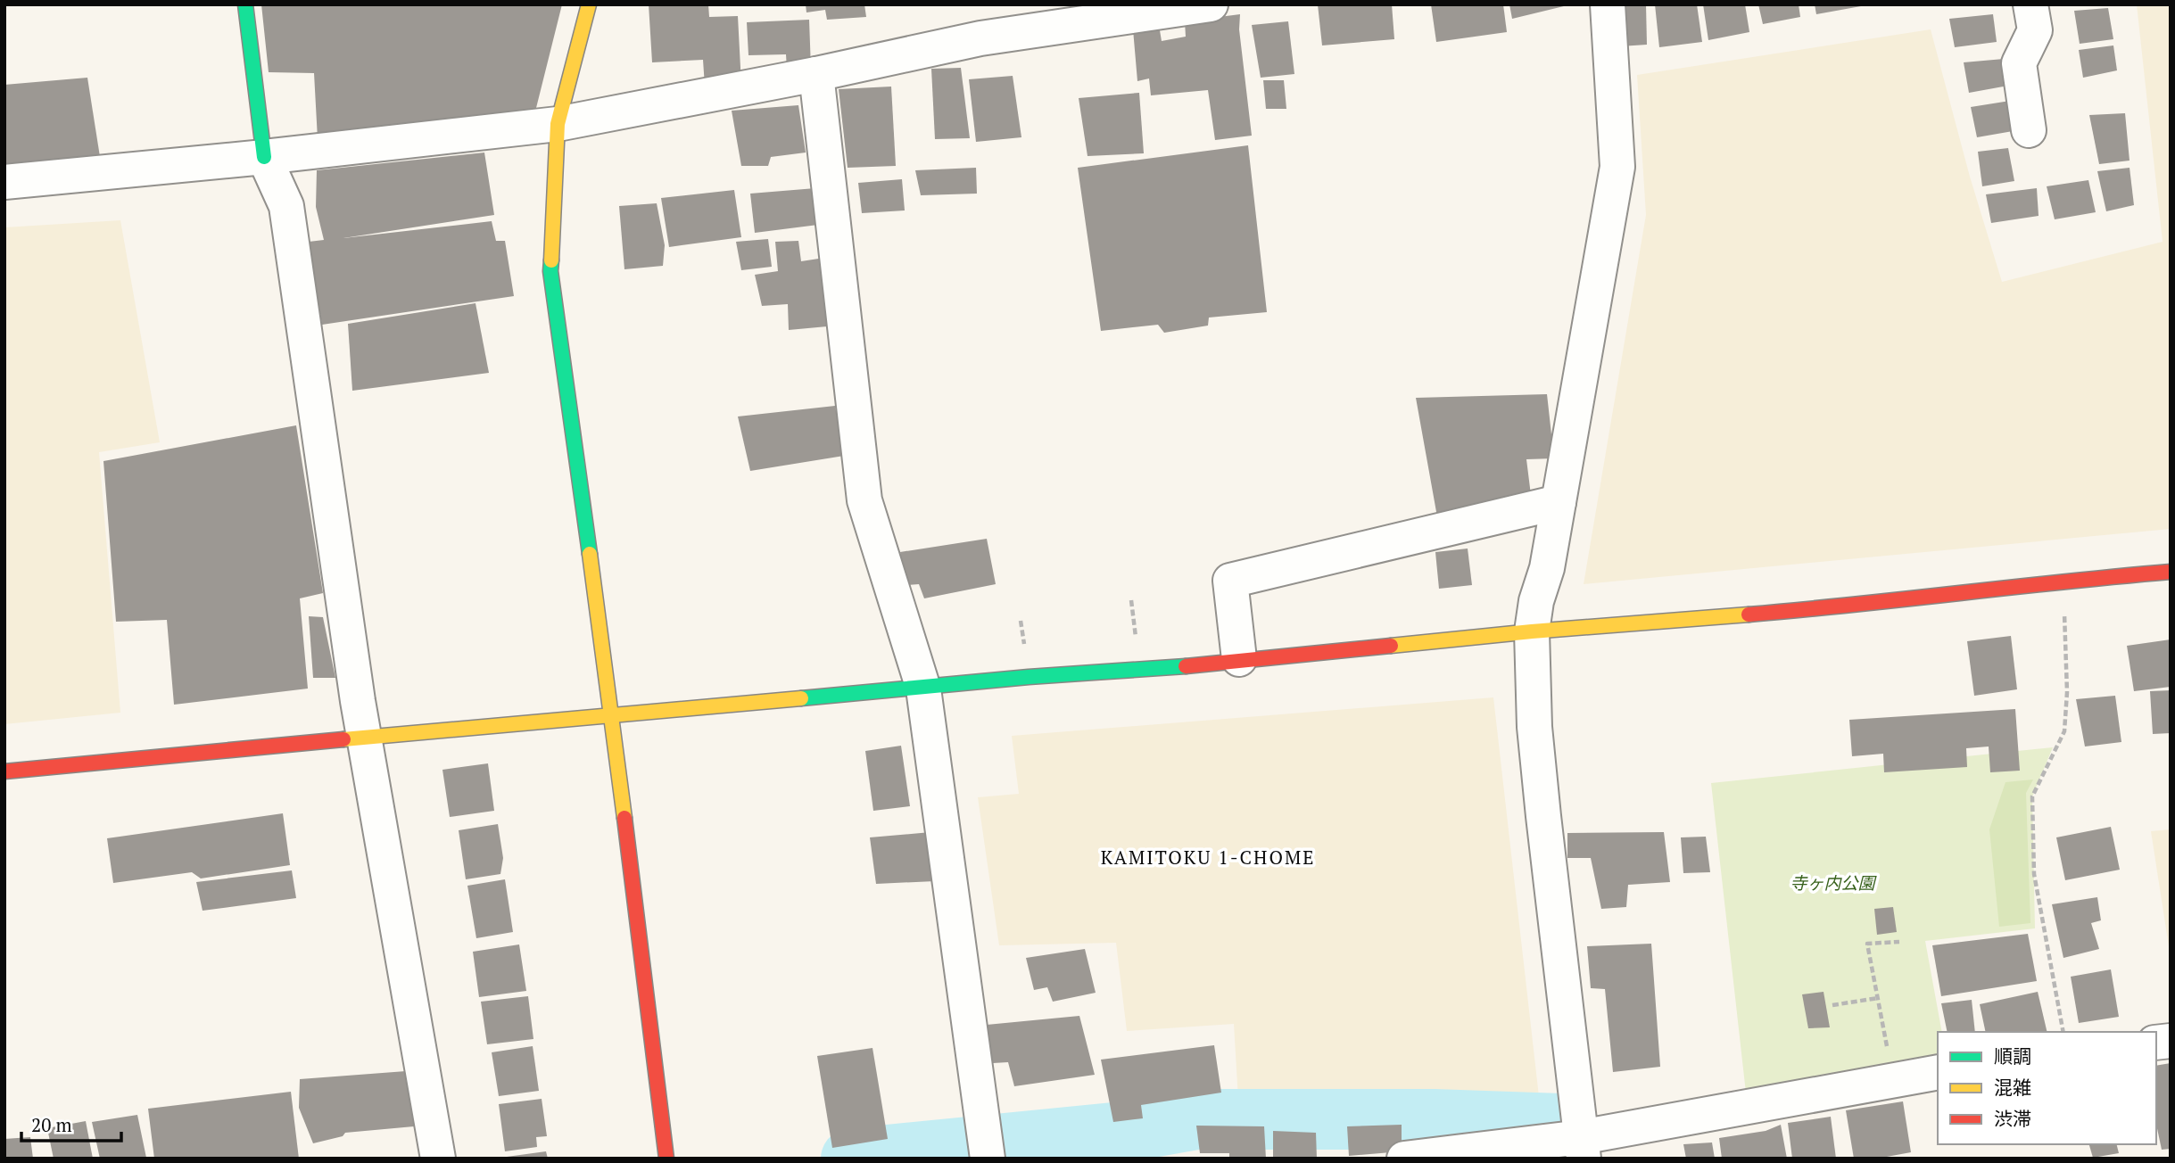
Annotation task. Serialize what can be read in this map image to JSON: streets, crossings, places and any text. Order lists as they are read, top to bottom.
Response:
{
  "districts": ["KAMITOKU 1-CHOME"],
  "parks": ["寺ヶ内公園"],
  "legend": ["順調", "混雑", "渋滞"],
  "scale_bar": "20 m"
}
